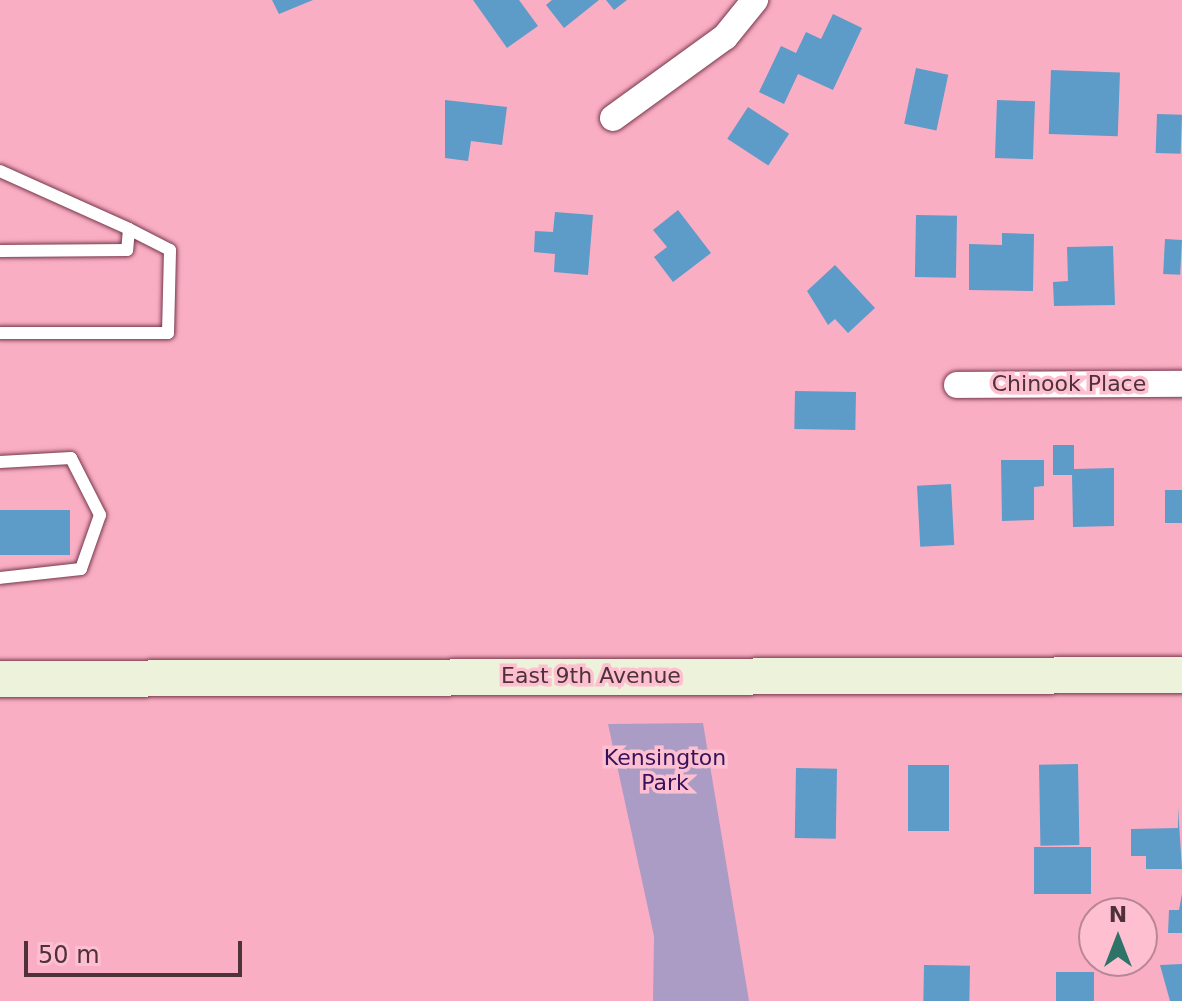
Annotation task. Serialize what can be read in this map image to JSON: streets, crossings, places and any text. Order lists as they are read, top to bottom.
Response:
{
  "streets": {
    "main road": ["East 9th Avenue"],
    "street": ["Chinook Place"]
  },
  "parks": ["Kensington Park"],
  "scale_bar": "50 m",
  "north": "top"
}
